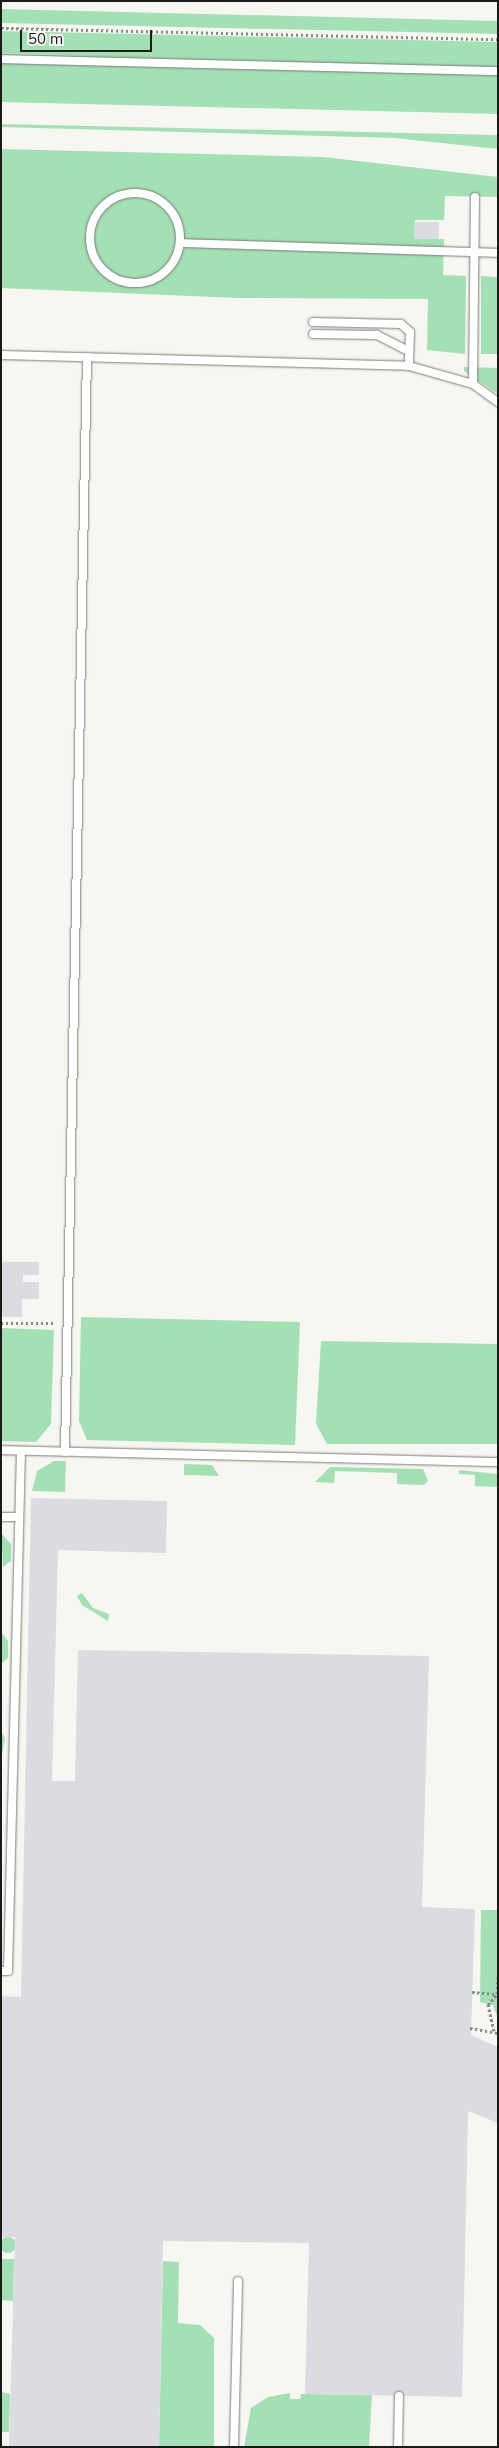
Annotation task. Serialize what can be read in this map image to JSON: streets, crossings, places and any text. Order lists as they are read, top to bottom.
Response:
{
  "scale_bar": "50 m"
}
